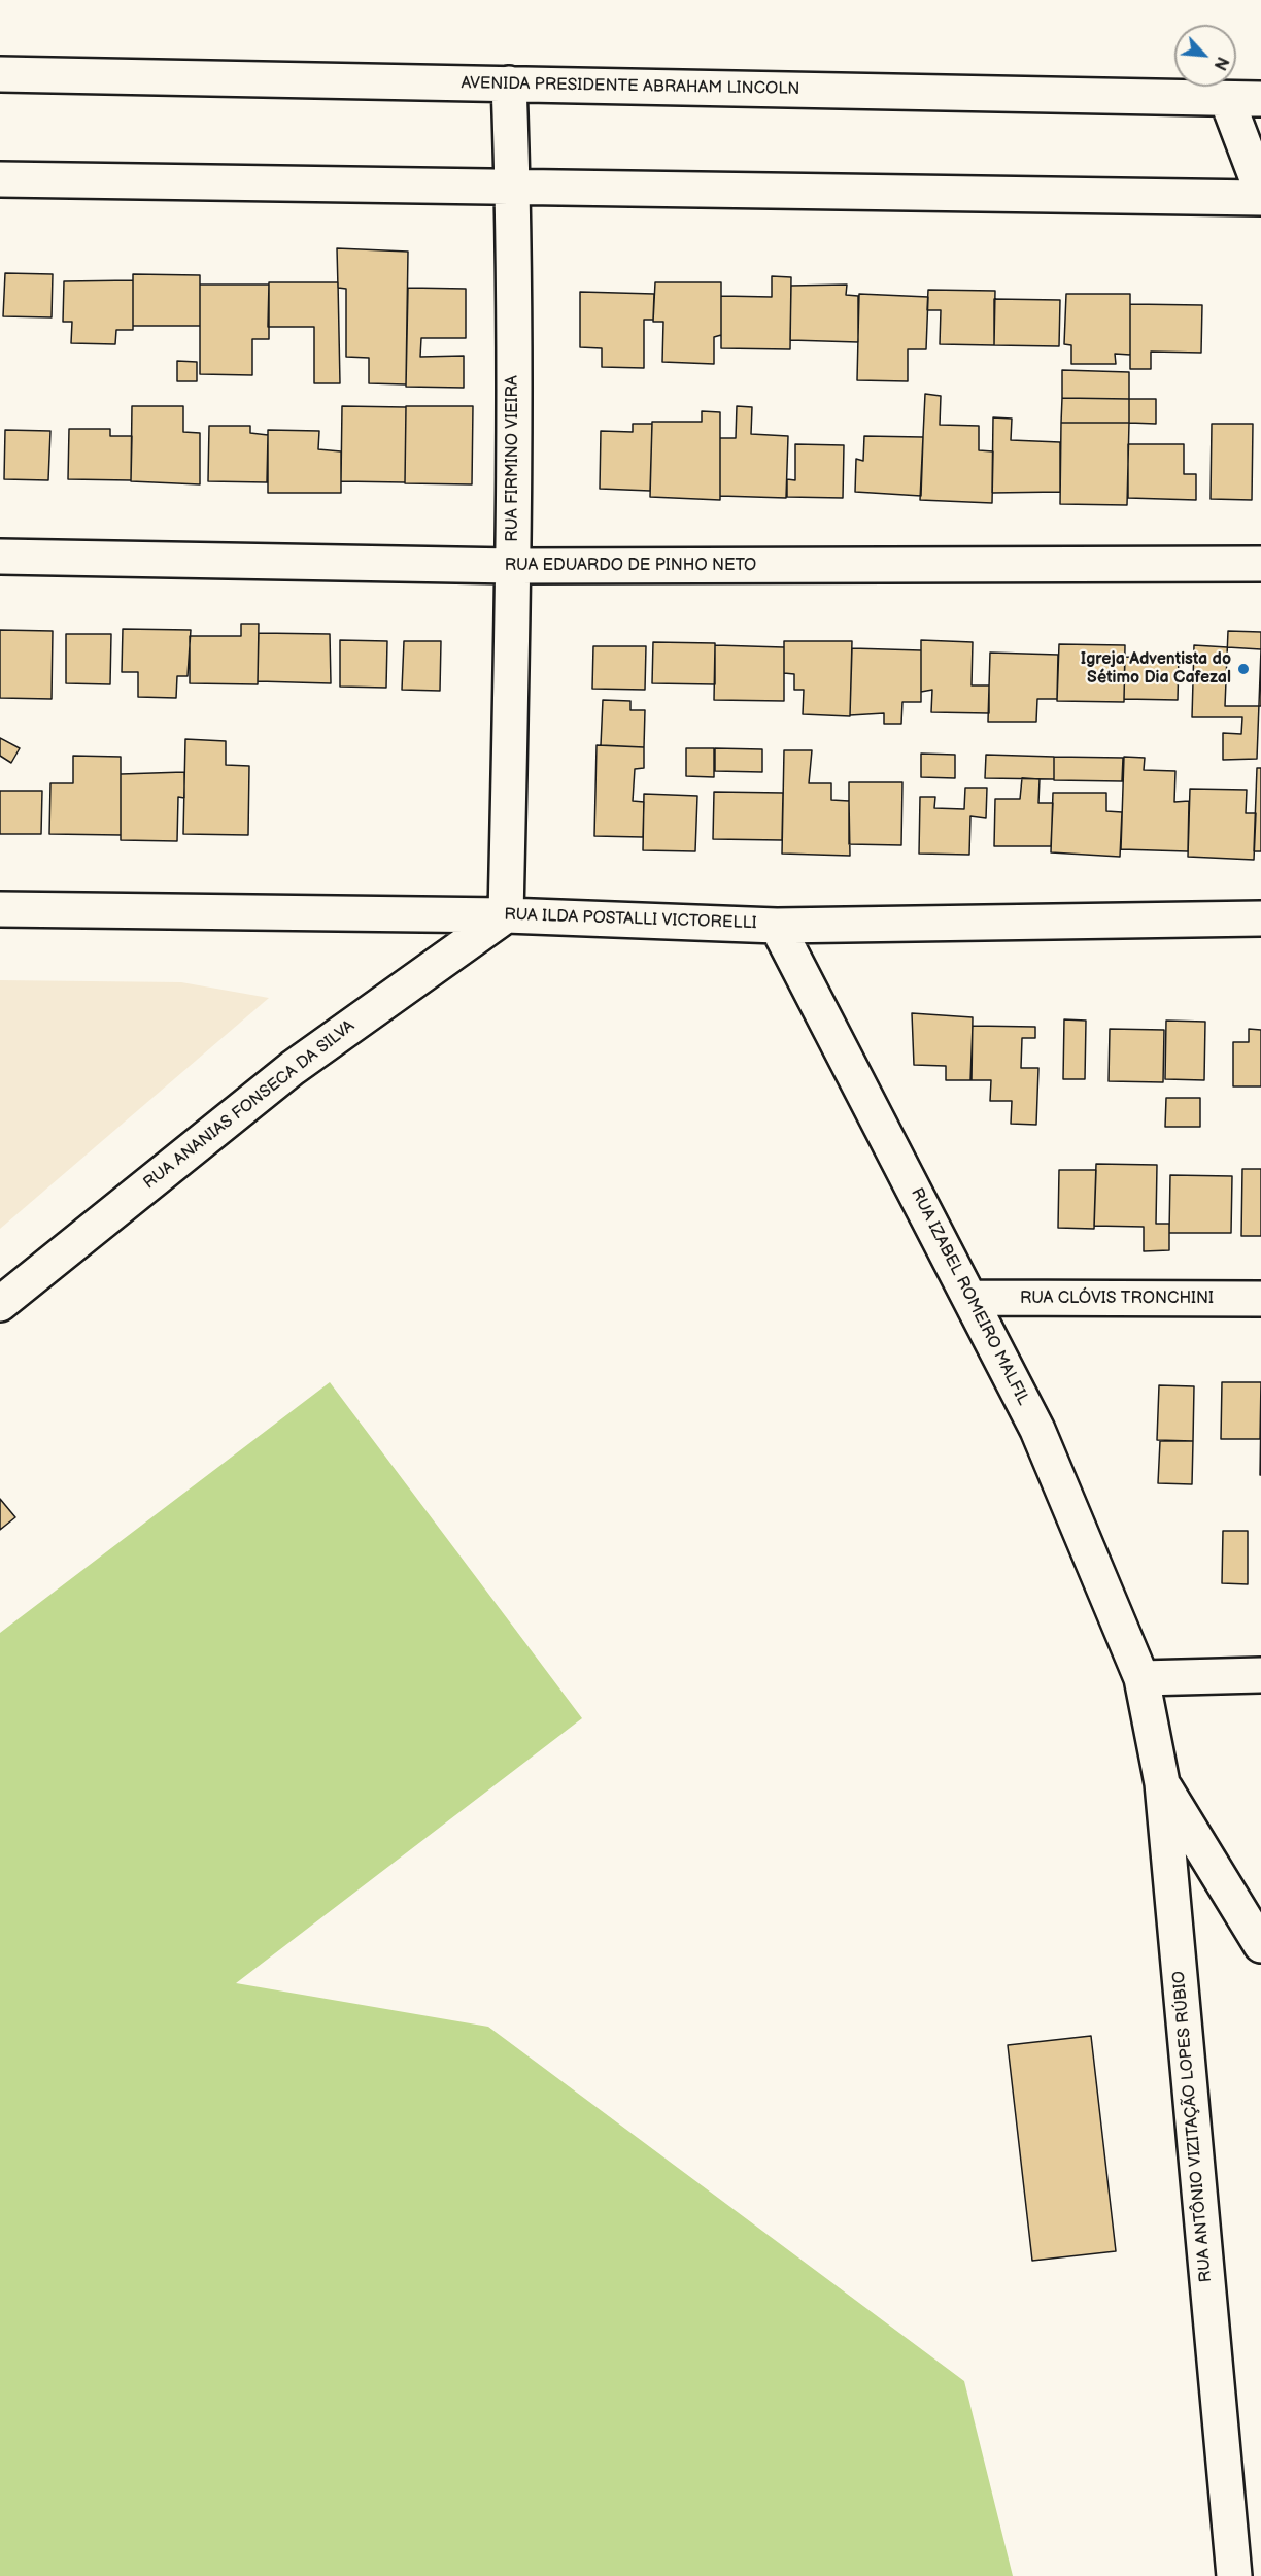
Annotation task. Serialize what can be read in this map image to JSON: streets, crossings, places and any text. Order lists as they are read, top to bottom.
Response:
{
  "streets": {
    "street": [
      "AVENIDA PRESIDENTE ABRAHAM LINCOLN",
      "RUA FIRMINO VIEIRA",
      "RUA EDUARDO DE PINHO NETO",
      "RUA ILDA POSTALLI VICTORELLI",
      "RUA ANANIAS FONSECA DA SILVA",
      "RUA IZABEL ROMEIRO MALFIL",
      "RUA CLÓVIS TRONCHINI",
      "RUA ANTÔNIO VIZITAÇÃO LOPES RÚBIO"
    ]
  },
  "crossings": [
    ["AVENIDA PRESIDENTE ABRAHAM LINCOLN", "RUA FIRMINO VIEIRA"],
    ["RUA FIRMINO VIEIRA", "RUA EDUARDO DE PINHO NETO"],
    ["RUA FIRMINO VIEIRA", "RUA ILDA POSTALLI VICTORELLI"],
    ["RUA FIRMINO VIEIRA", "RUA ANANIAS FONSECA DA SILVA"],
    ["RUA ILDA POSTALLI VICTORELLI", "RUA ANANIAS FONSECA DA SILVA"],
    ["RUA ILDA POSTALLI VICTORELLI", "RUA IZABEL ROMEIRO MALFIL"],
    ["RUA IZABEL ROMEIRO MALFIL", "RUA CLÓVIS TRONCHINI"],
    ["RUA IZABEL ROMEIRO MALFIL", "RUA ANTÔNIO VIZITAÇÃO LOPES RÚBIO"]
  ],
  "places": ["Igreja Adventista do Sétimo Dia Cafezal"],
  "north": "bottom right"
}
